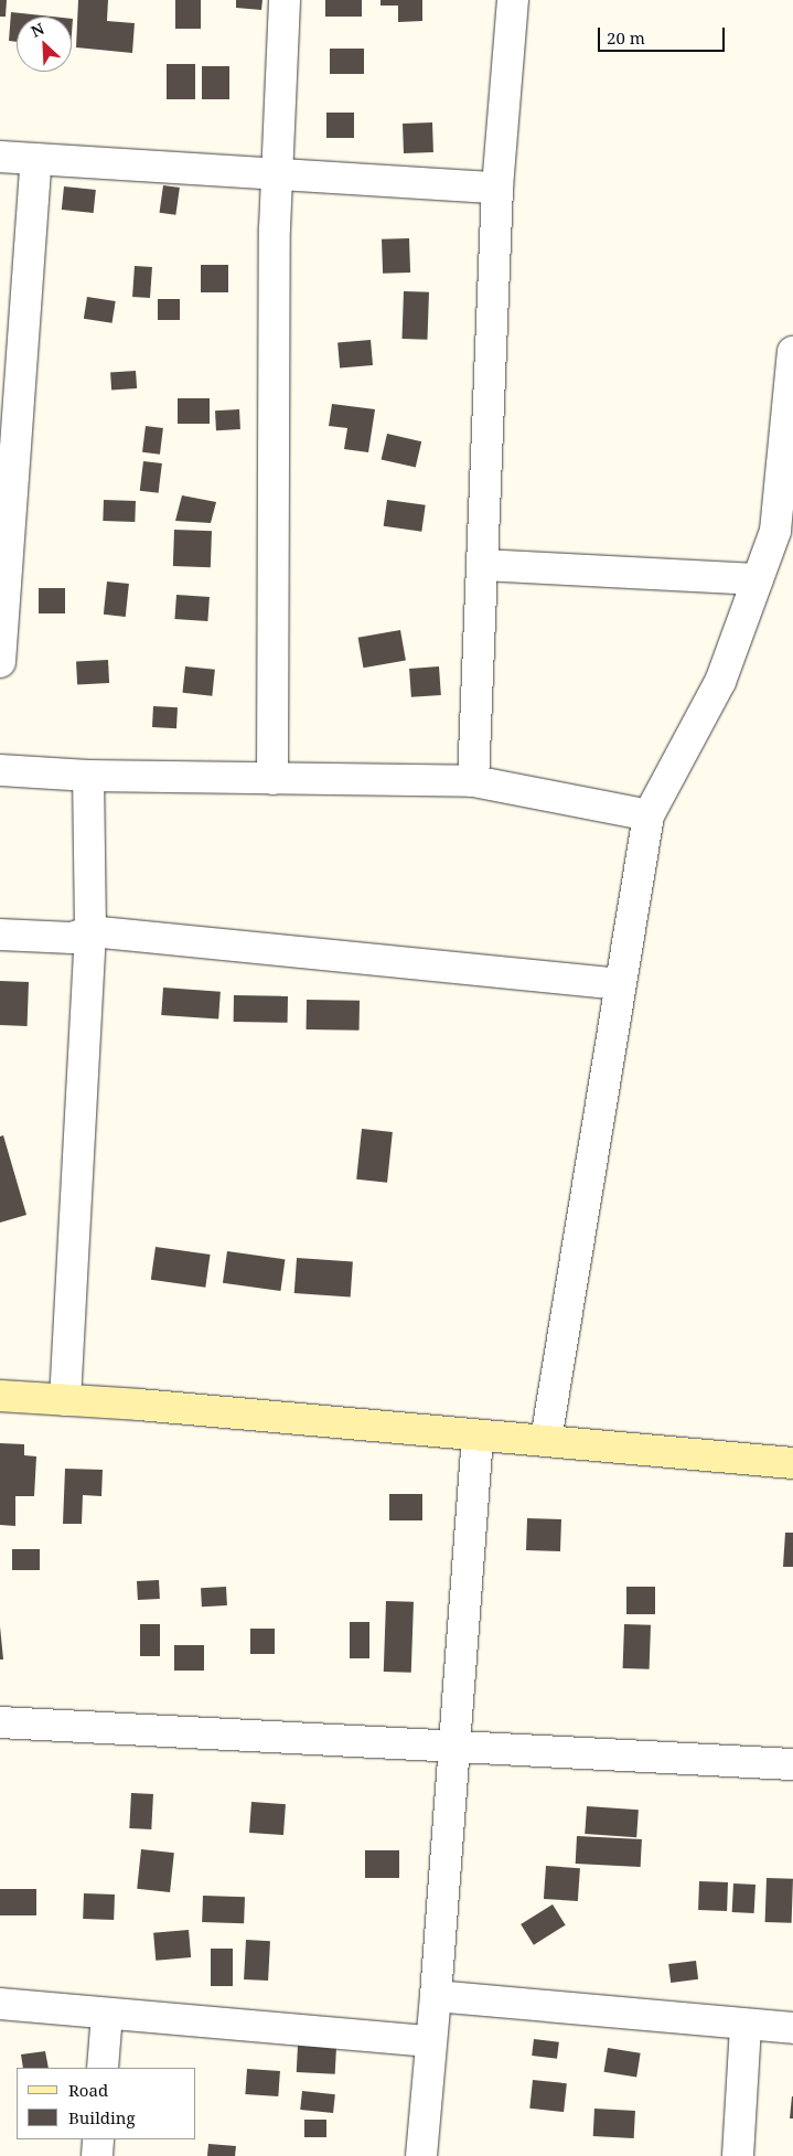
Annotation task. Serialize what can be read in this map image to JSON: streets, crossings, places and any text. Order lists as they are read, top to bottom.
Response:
{
  "legend": ["Road", "Building"],
  "scale_bar": "20 m",
  "north": "top left"
}
